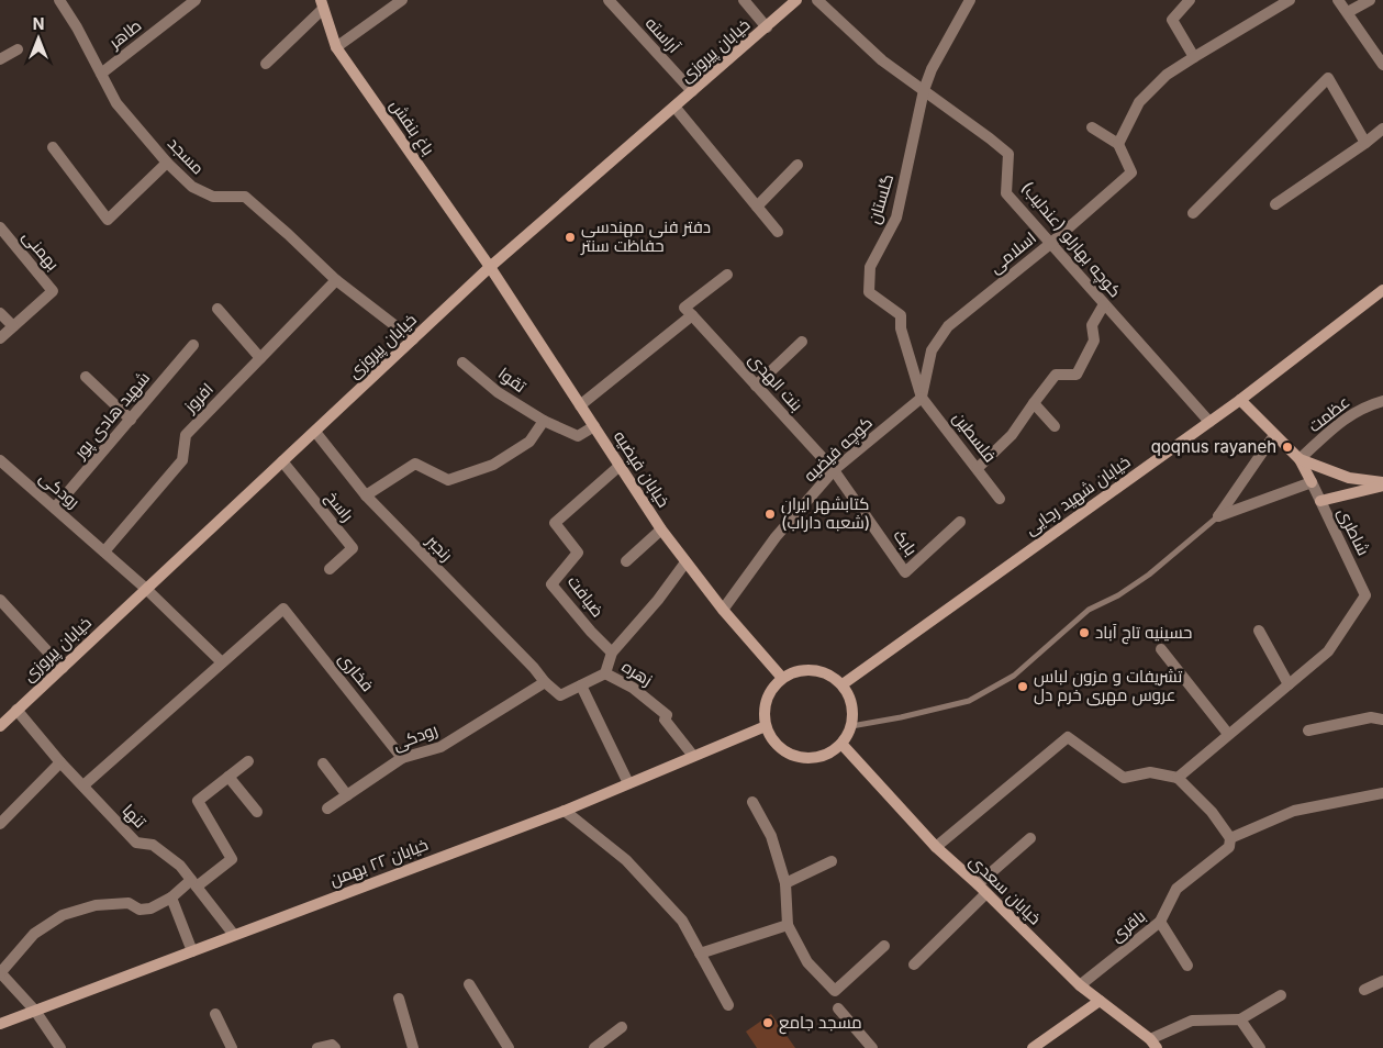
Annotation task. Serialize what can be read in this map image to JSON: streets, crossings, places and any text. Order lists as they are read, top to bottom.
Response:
{
  "streets": {
    "main road": [
      "خیابان پیروزی",
      "باغ بنفش",
      "خیابان فیضیه",
      "خیابان شهید رجایی",
      "خیابان ۲۲ بهمن",
      "خیابان سعدی"
    ],
    "street": [
      "طاهر",
      "آراسته",
      "مسجد",
      "گلستان",
      "کوچه بهارلو (عندلیب)",
      "بهمنی",
      "اسلامی",
      "تقوا",
      "بنت الهدی",
      "افروز",
      "عظمت",
      "شهید هادی پور",
      "فلسطین",
      "کوچه فیضیه",
      "رودکی",
      "راسخ",
      "شاطری",
      "بابک",
      "رنجبر",
      "ضیافت",
      "فخاری",
      "زهره",
      "تنها",
      "باقری"
    ]
  },
  "crossings": [
    ["طاهر", "مسجد"],
    ["آراسته", "خیابان پیروزی"],
    ["خیابان پیروزی", "باغ بنفش"],
    ["خیابان پیروزی", "مسجد"],
    ["خیابان پیروزی", "خیابان فیضیه"],
    ["خیابان پیروزی", "رودکی"],
    ["خیابان پیروزی", "راسخ"],
    ["خیابان پیروزی", "رنجبر"],
    ["خیابان پیروزی", "تنها"],
    ["باغ بنفش", "خیابان فیضیه"],
    ["مسجد", "افروز"],
    ["گلستان", "کوچه بهارلو (عندلیب)"],
    ["گلستان", "اسلامی"],
    ["گلستان", "فلسطین"],
    ["گلستان", "کوچه فیضیه"],
    ["کوچه بهارلو (عندلیب)", "اسلامی"],
    ["کوچه بهارلو (عندلیب)", "خیابان شهید رجایی"],
    ["اسلامی", "فلسطین"],
    ["اسلامی", "کوچه فیضیه"],
    ["تقوا", "خیابان فیضیه"],
    ["بنت الهدی", "کوچه فیضیه"],
    ["بنت الهدی", "بابک"],
    ["افروز", "رودکی"],
    ["شهید هادی پور", "رودکی"],
    ["فلسطین", "کوچه فیضیه"],
    ["کوچه فیضیه", "خیابان فیضیه"],
    ["کوچه فیضیه", "بابک"],
    ["خیابان فیضیه", "خیابان شهید رجایی"],
    ["خیابان فیضیه", "ضیافت"],
    ["خیابان فیضیه", "زهره"],
    ["خیابان فیضیه", "خیابان ۲۲ بهمن"],
    ["خیابان فیضیه", "خیابان سعدی"],
    ["رودکی", "رنجبر"],
    ["رودکی", "فخاری"],
    ["خیابان شهید رجایی", "خیابان ۲۲ بهمن"],
    ["خیابان شهید رجایی", "خیابان سعدی"],
    ["ضیافت", "زهره"],
    ["زهره", "خیابان ۲۲ بهمن"],
    ["تنها", "خیابان ۲۲ بهمن"],
    ["خیابان ۲۲ بهمن", "خیابان سعدی"],
    ["خیابان سعدی", "باقری"]
  ],
  "places": [
    "دفتر فنی مهندسی حفاظت سنتر",
    "qoqnus rayaneh",
    "کتابشهر ایران (شعبه داراب)",
    "حسینیه تاج آباد",
    "تشریفات و مزون لباس عروس مهری خرم دل",
    "مسجد جامع"
  ],
  "north": "top"
}
